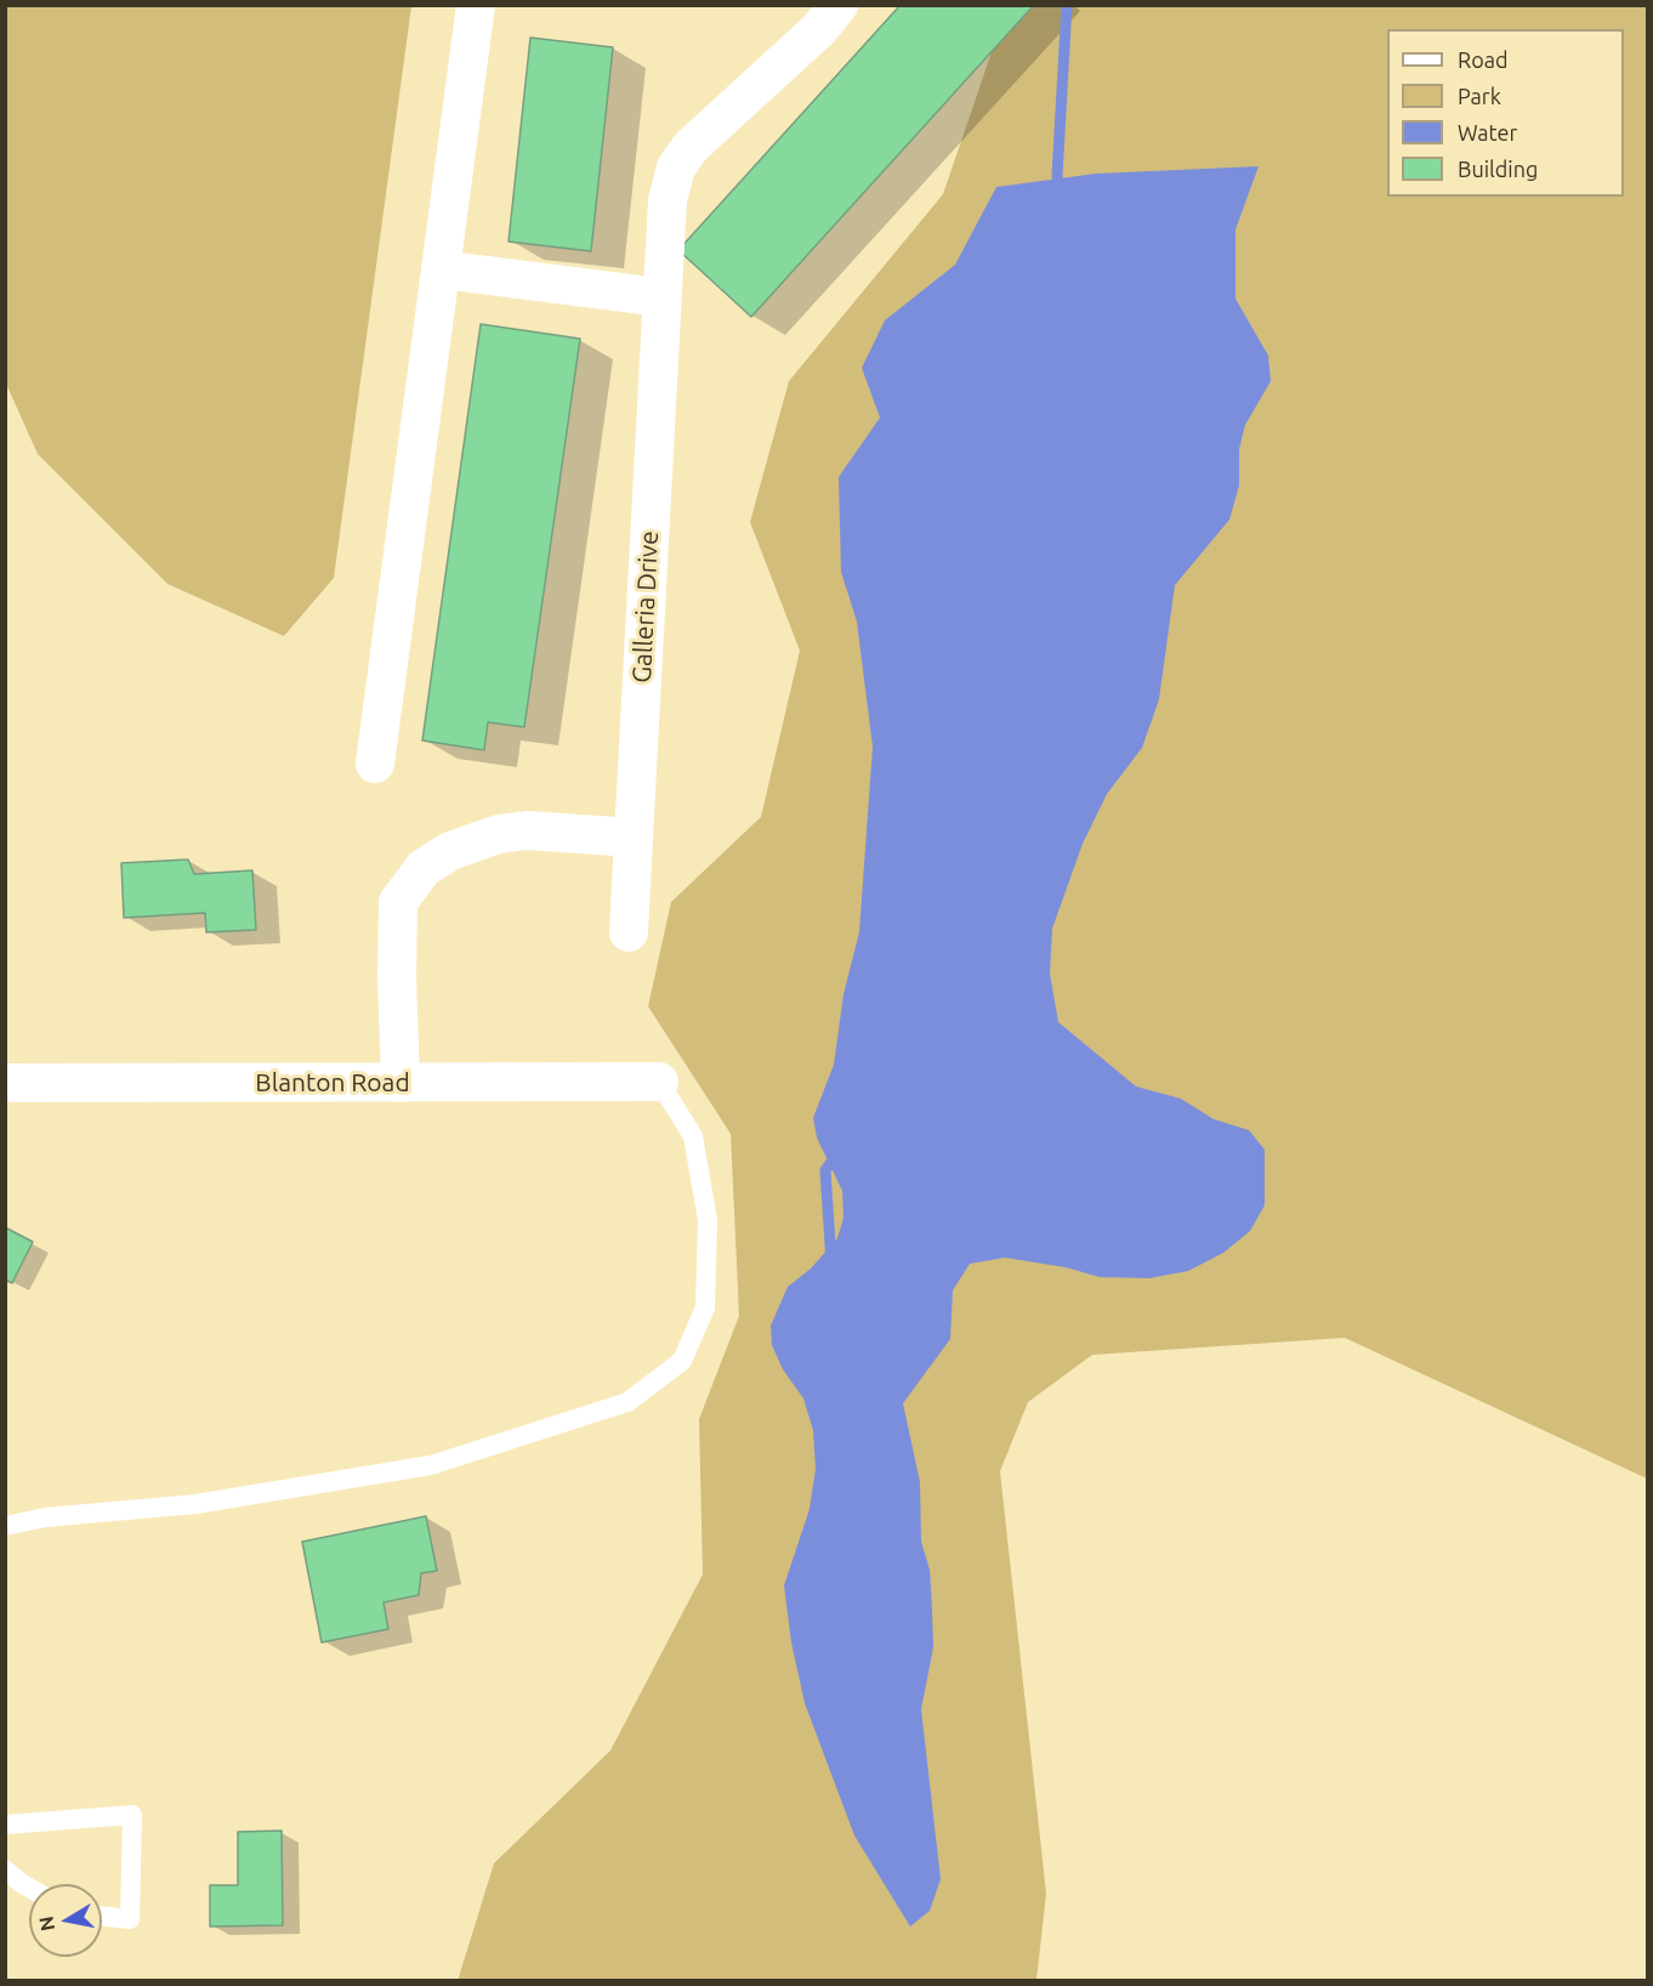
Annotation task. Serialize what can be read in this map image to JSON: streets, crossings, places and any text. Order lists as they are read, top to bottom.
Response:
{
  "streets": {
    "street": ["Galleria Drive", "Blanton Road"]
  },
  "legend": [
    "Road",
    "Park",
    "Water",
    "Building"
  ],
  "north": "left"
}
